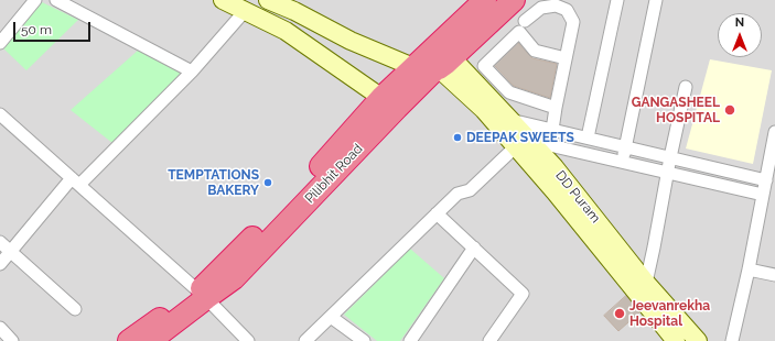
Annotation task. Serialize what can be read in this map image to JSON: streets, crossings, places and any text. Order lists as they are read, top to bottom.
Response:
{
  "streets": {
    "highway": ["Pilibhit Road"],
    "street": ["DD Puram"]
  },
  "crossings": [
    ["Pilibhit Road", "DD Puram"]
  ],
  "places": [
    "GANGASHEEL HOSPITAL",
    "DEEPAK SWEETS",
    "TEMPTATIONS BAKERY",
    "Jeevanrekha Hospital"
  ],
  "scale_bar": "50 m",
  "north": "top"
}
